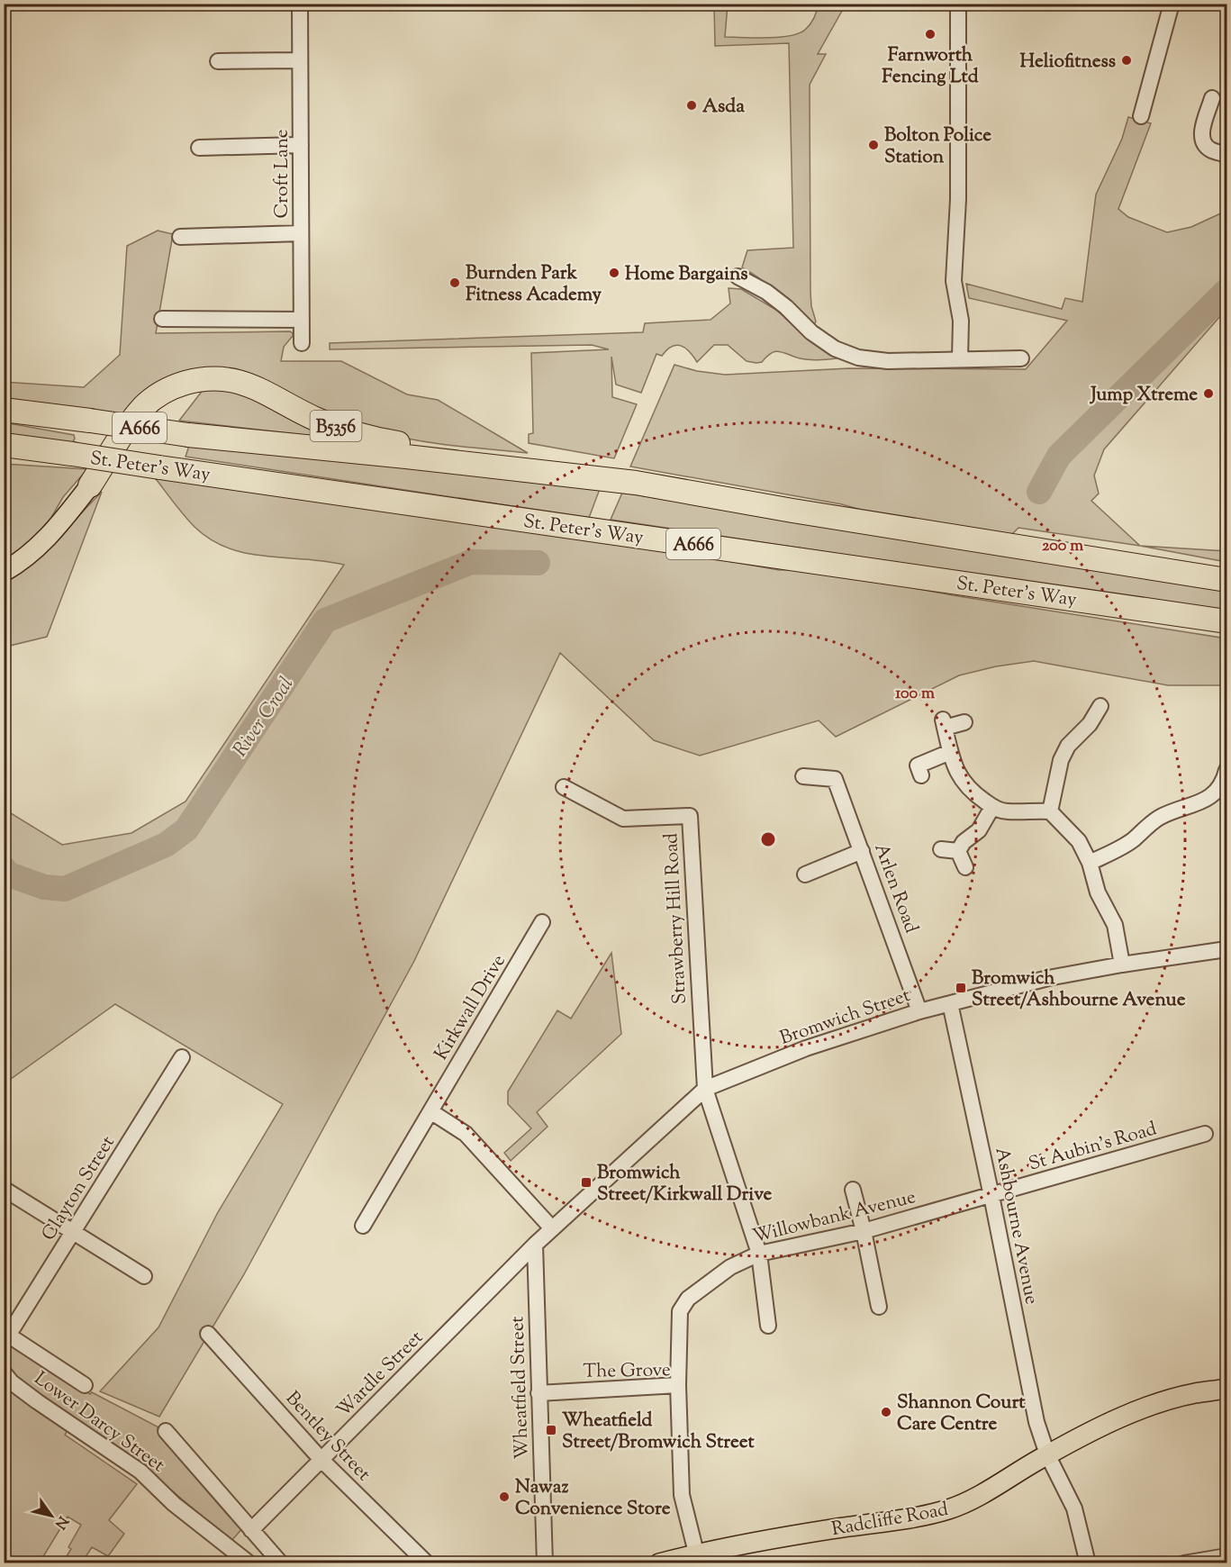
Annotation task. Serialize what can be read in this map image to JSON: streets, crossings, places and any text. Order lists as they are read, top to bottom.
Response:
{
  "streets": {
    "highway": ["B5356", "A666", "St. Peter's Way"],
    "main road": ["Radcliffe Road"],
    "street": [
      "Croft Lane",
      "Arlen Road",
      "Strawberry Hill Road",
      "Kirkwall Drive",
      "Bromwich Street",
      "St Aubin's Road",
      "Clayton Street",
      "Willowbank Avenue",
      "Ashbourne Avenue",
      "The Grove",
      "Wardle Street",
      "Wheatfield Street",
      "Lower Darcy Street",
      "Bentley Street"
    ]
  },
  "crossings": [
    ["B5356", "St. Peter's Way"],
    ["Arlen Road", "Bromwich Street"],
    ["Strawberry Hill Road", "Bromwich Street"],
    ["Bromwich Street", "Ashbourne Avenue"],
    ["Bromwich Street", "Wardle Street"],
    ["Bromwich Street", "Wheatfield Street"],
    ["St Aubin's Road", "Willowbank Avenue"],
    ["St Aubin's Road", "Ashbourne Avenue"],
    ["Willowbank Avenue", "Ashbourne Avenue"],
    ["Willowbank Avenue", "The Grove"],
    ["Ashbourne Avenue", "Radcliffe Road"],
    ["The Grove", "Wheatfield Street"],
    ["The Grove", "Radcliffe Road"],
    ["Wardle Street", "Wheatfield Street"],
    ["Wardle Street", "Bentley Street"]
  ],
  "water": ["River Croal"],
  "places": {
    "other": [
      "Farnworth Fencing Ltd",
      "Heliofitness",
      "Asda",
      "Bolton Police Station",
      "Home Bargains",
      "Burnden Park Fitness Academy",
      "Jump Xtreme",
      "Shannon Court Care Centre",
      "Nawaz Convenience Store"
    ],
    "transit": ["Bromwich Street/Ashbourne Avenue", "Bromwich Street/Kirkwall Drive", "Wheatfield Street/Bromwich Street"]
  },
  "north": "bottom right",
  "rings": ["200 m", "100 m"]
}
